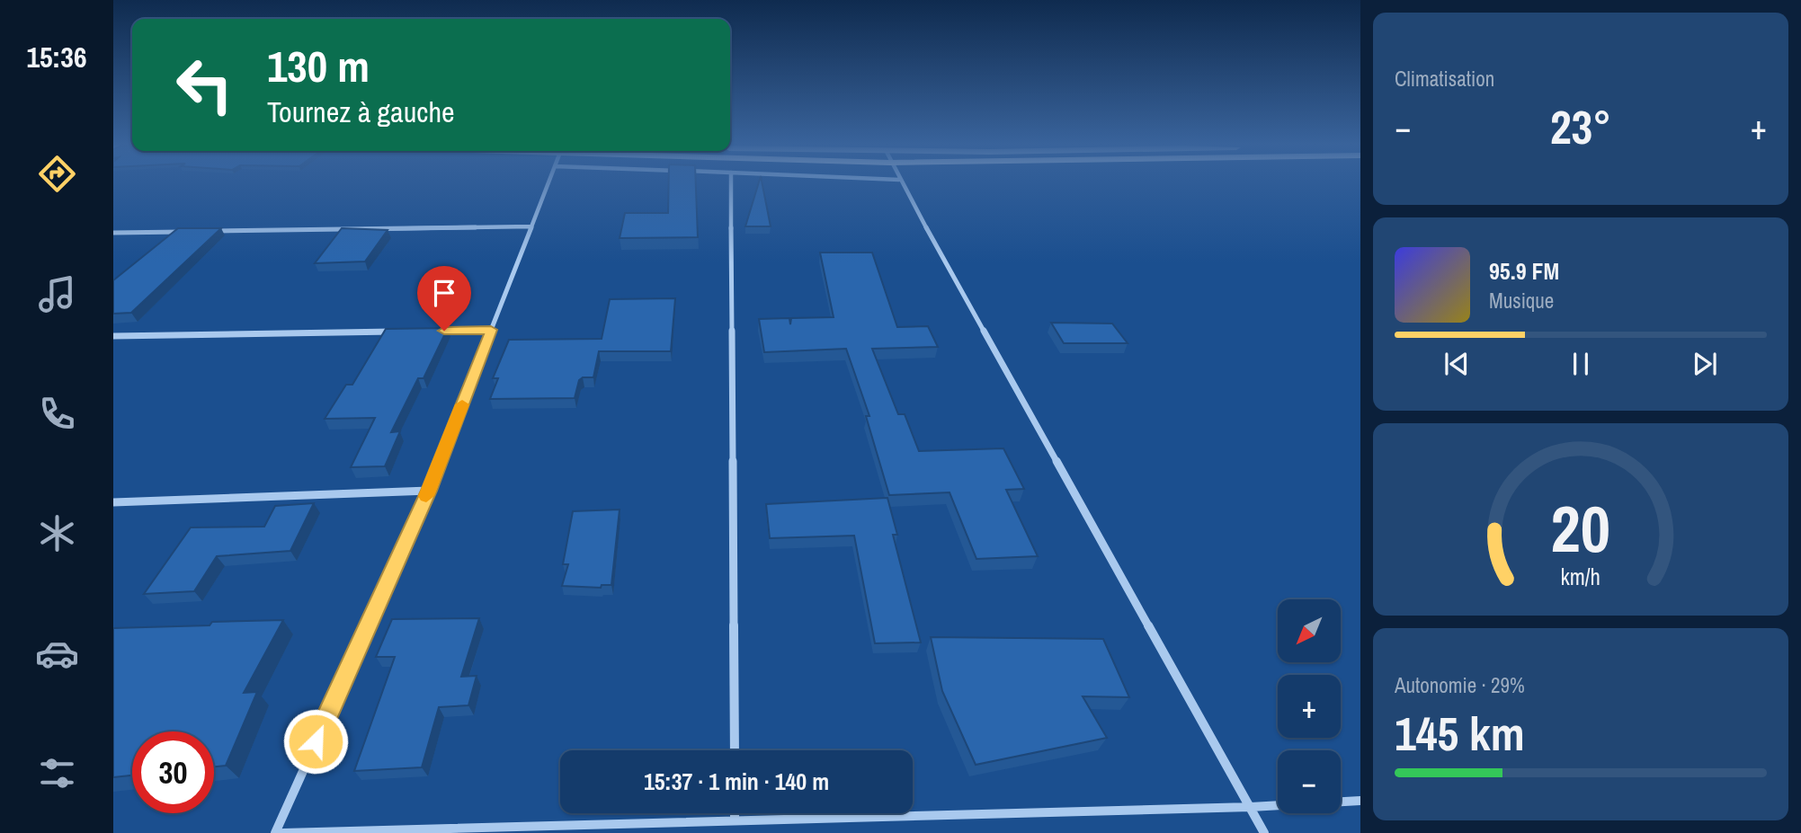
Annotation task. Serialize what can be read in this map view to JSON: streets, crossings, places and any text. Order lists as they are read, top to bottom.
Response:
{
  "north": "bottom left",
  "page": {
    "tabs": "15:36",
    "tile": [
      "Climatisation",
      ["Autonomie · 29%", "145 km"]
    ],
    "turn": ["130 m", "Tournez à gauche"],
    "heat": ["−", "23°", "+"],
    "song": ["95.9 FM", "Musique"],
    "map_buttons": ["+", "−"],
    "limit": "30",
    "trip": "15:37 · 1 min · 140 m",
    "gauge": ["20", "km/h"]
  }
}
